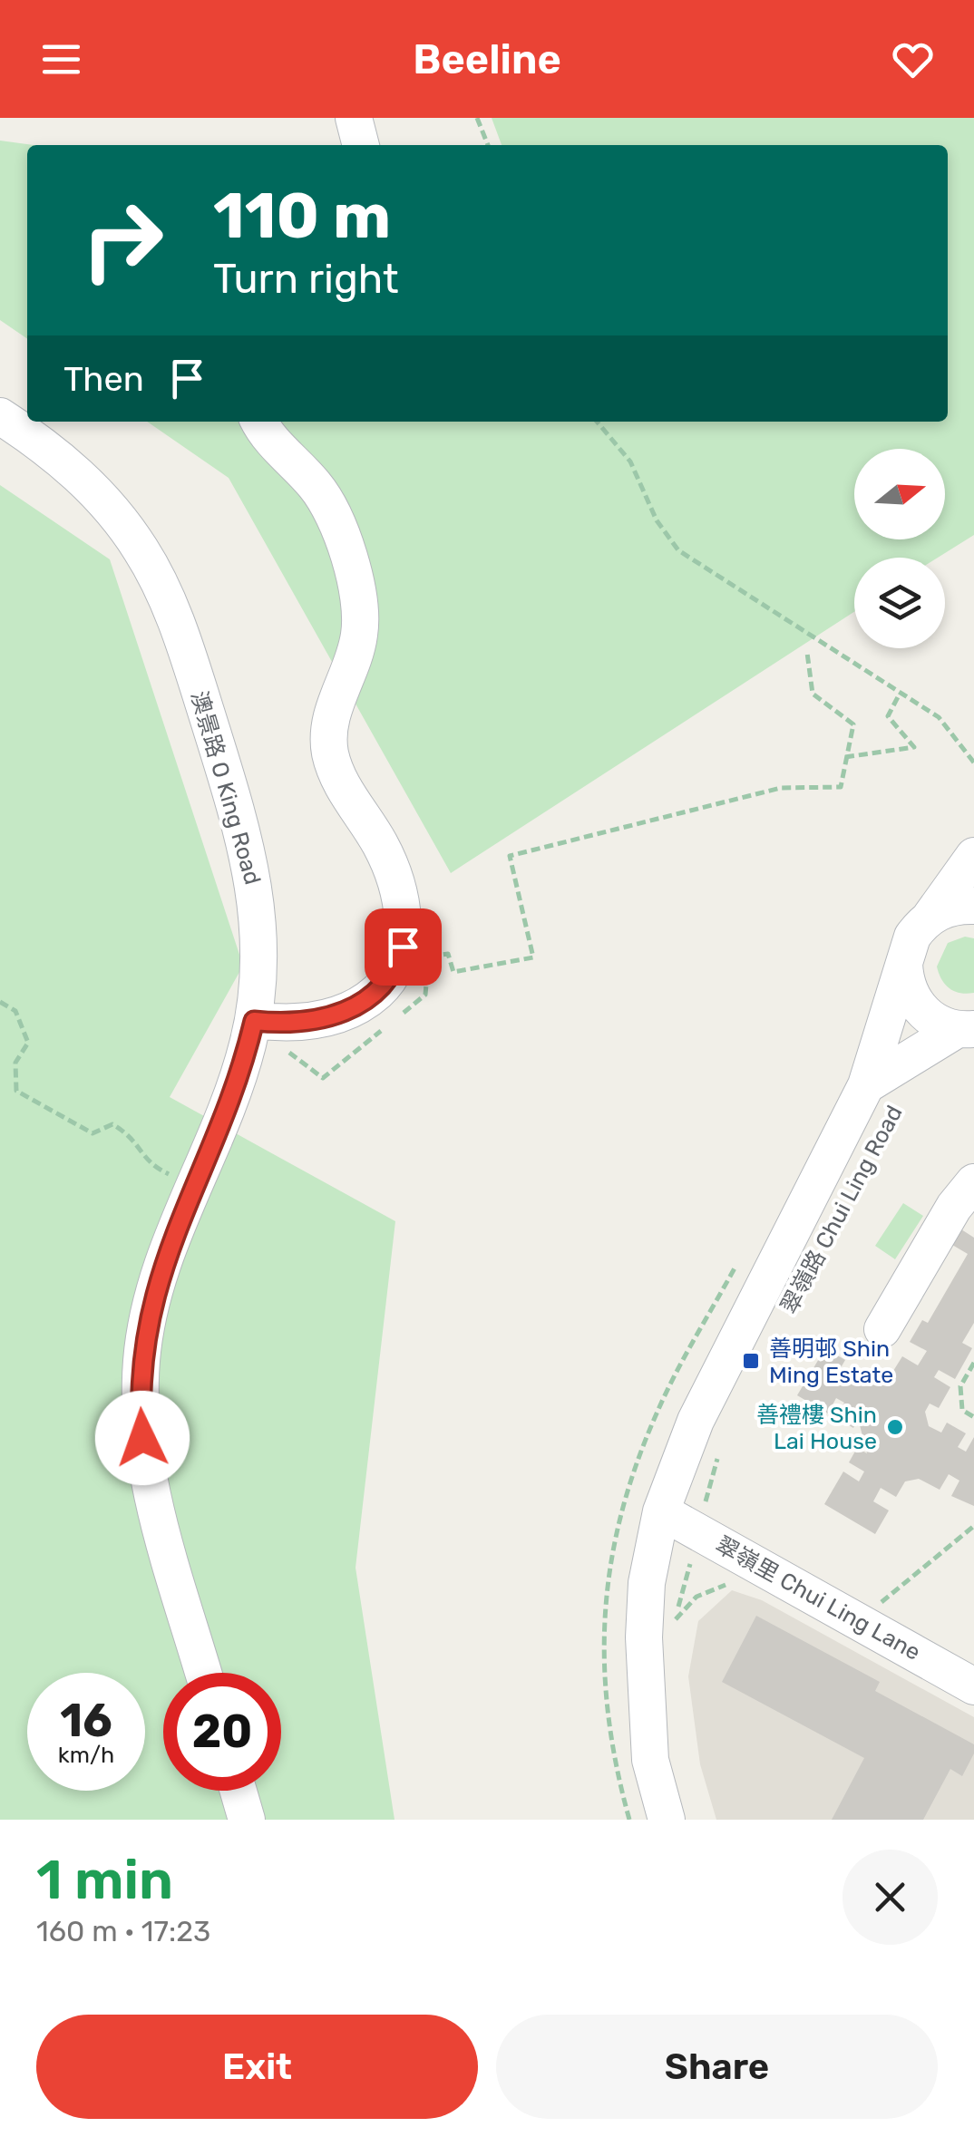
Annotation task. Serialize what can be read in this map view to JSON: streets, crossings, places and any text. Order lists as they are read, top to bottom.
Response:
{
  "streets": {
    "street": ["澳景路 O King Road", "翠嶺路 Chui Ling Road", "翠嶺里 Chui Ling Lane"]
  },
  "crossings": [
    ["翠嶺路 Chui Ling Road", "翠嶺里 Chui Ling Lane"]
  ],
  "places": {
    "transit": ["善明邨 Shin Ming Estate"],
    "other": ["善禮樓 Shin Lai House"]
  },
  "north": "right",
  "page": {
    "header": "Beeline",
    "turn": ["110 m", "Turn right"],
    "then": "Then",
    "speed": "16 km/h",
    "limit": "20",
    "heading": ["1 min", "160 m · 17:23"],
    "buttons": ["Exit", "Share"]
  }
}
